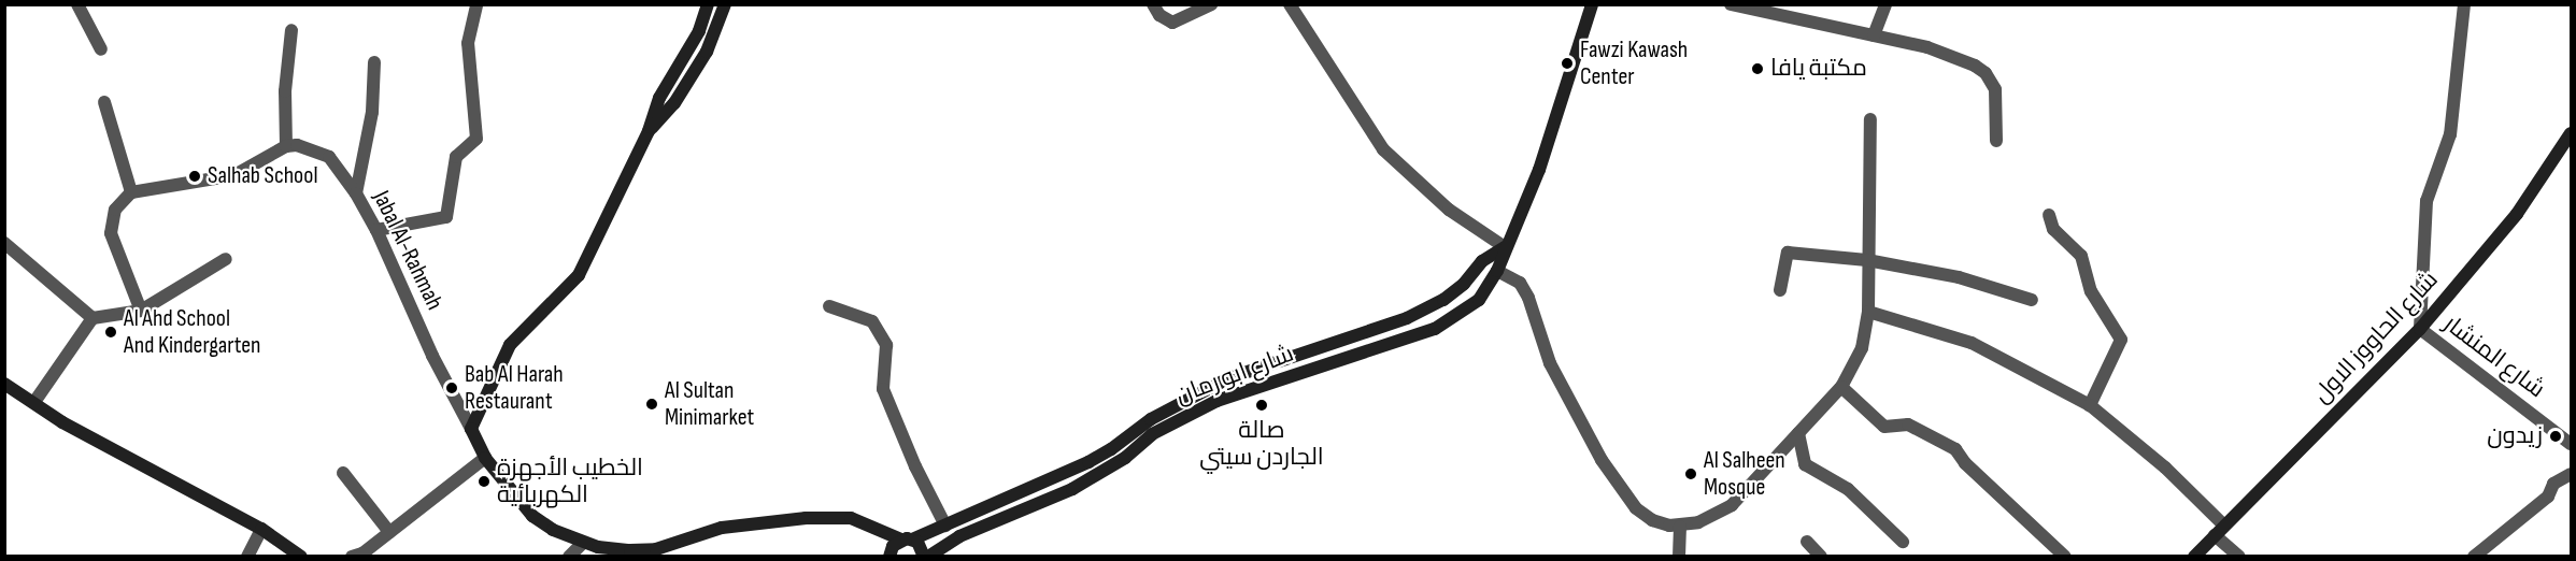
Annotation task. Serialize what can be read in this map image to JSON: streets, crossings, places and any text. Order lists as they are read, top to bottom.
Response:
{
  "streets": {
    "main road": ["شارع الحاووز الاول", "شارع ابو رمان"],
    "street": ["Jabal Al-Rahmah", "شارع المنشار"]
  },
  "crossings": [
    ["شارع الحاووز الاول", "شارع المنشار"]
  ],
  "places": [
    "Fawzi Kawash Center",
    "مكتبة يافا",
    "Salhab School",
    "Al Ahd School And Kindergarten",
    "Bab Al Harah Restaurant",
    "Al Sultan Minimarket",
    "صالة الجاردن سيتي",
    "زيدون",
    "Al Salheen Mosque",
    "الخطيب الأجهزة الكهربائية"
  ]
}
